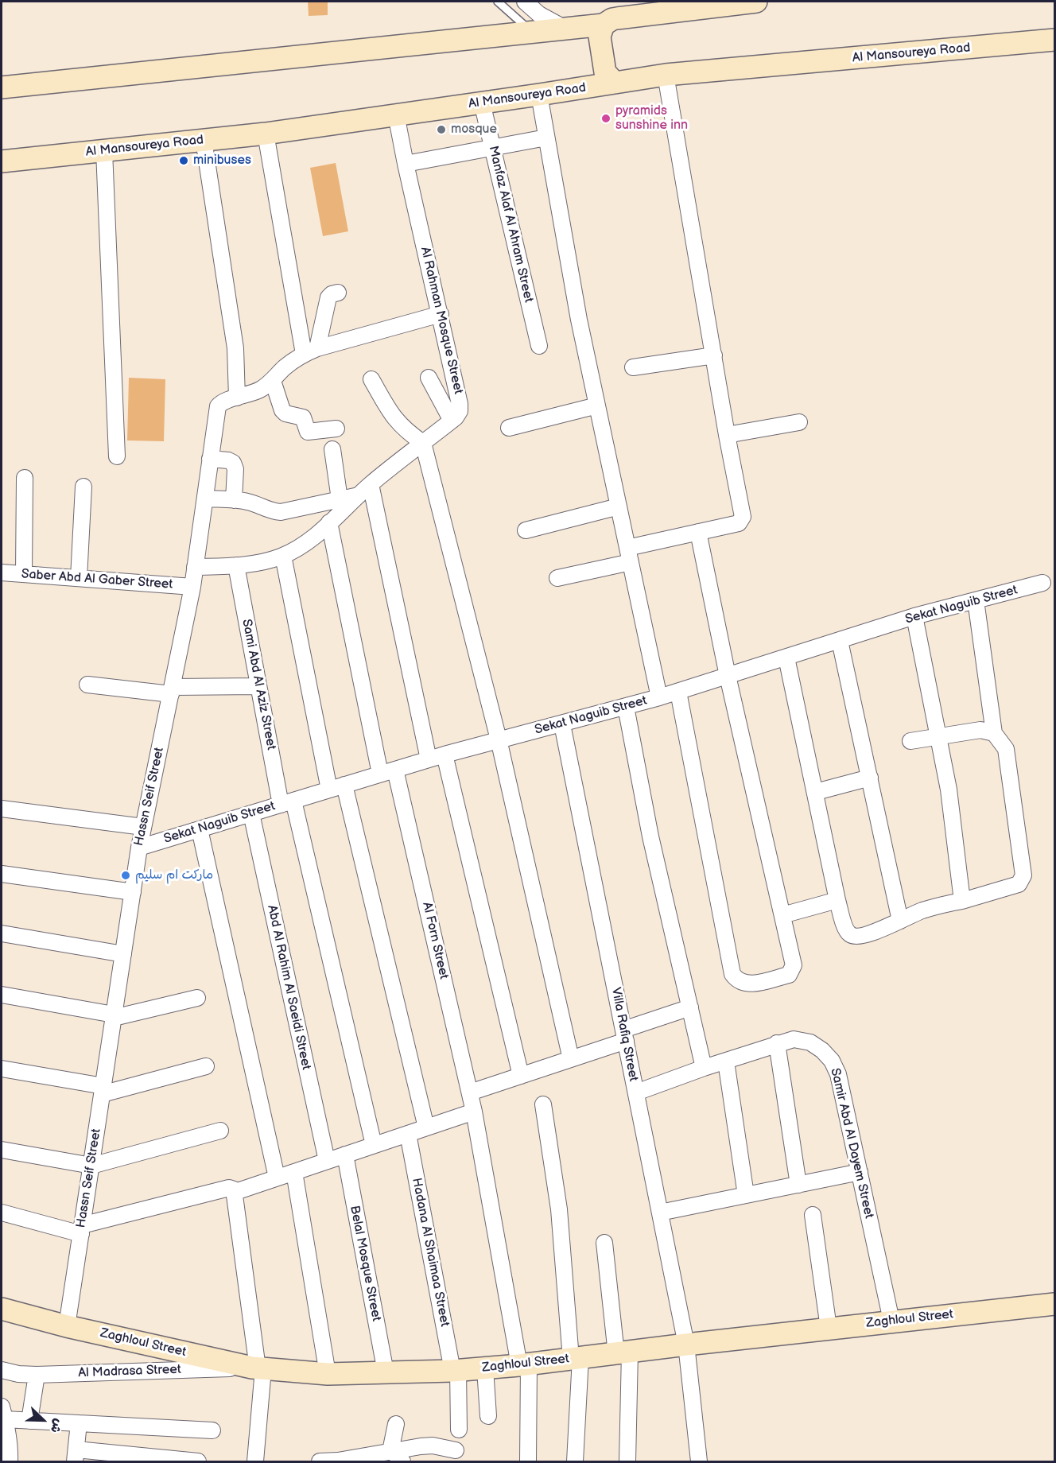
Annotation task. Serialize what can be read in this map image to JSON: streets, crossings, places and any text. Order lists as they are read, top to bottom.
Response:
{
  "streets": {
    "main road": ["Al Mansoureya Road", "Zaghloul Street"],
    "street": [
      "Manfaz Alaf Al Ahram Street",
      "Al Rahman Mosque Street",
      "Saber Abd Al Gaber Street",
      "Sekat Naguib Street",
      "Sami Abd Al Aziz Street",
      "Hassn Seif Street",
      "Al Forn Street",
      "Abd Al Rahim Al Saeidi Street",
      "Villa Rafiq Street",
      "Samir Abd Al Dayem Street",
      "Hadana Al Shaimaa Street",
      "Belal Mosque Street",
      "Al Madrasa Street"
    ]
  },
  "crossings": [
    ["Al Mansoureya Road", "Manfaz Alaf Al Ahram Street"],
    ["Al Mansoureya Road", "Al Rahman Mosque Street"],
    ["Saber Abd Al Gaber Street", "Hassn Seif Street"],
    ["Sekat Naguib Street", "Sami Abd Al Aziz Street"],
    ["Sekat Naguib Street", "Hassn Seif Street"],
    ["Sekat Naguib Street", "Al Forn Street"],
    ["Sekat Naguib Street", "Abd Al Rahim Al Saeidi Street"],
    ["Sekat Naguib Street", "Villa Rafiq Street"],
    ["Hassn Seif Street", "Zaghloul Street"],
    ["Al Forn Street", "Zaghloul Street"],
    ["Villa Rafiq Street", "Samir Abd Al Dayem Street"],
    ["Villa Rafiq Street", "Zaghloul Street"],
    ["Samir Abd Al Dayem Street", "Zaghloul Street"],
    ["Hadana Al Shaimaa Street", "Zaghloul Street"],
    ["Belal Mosque Street", "Zaghloul Street"],
    ["Zaghloul Street", "Al Madrasa Street"]
  ],
  "places": [
    "pyramids sunshine inn",
    "mosque",
    "minibuses",
    "ماركت ام سليم"
  ],
  "north": "bottom right"
}
